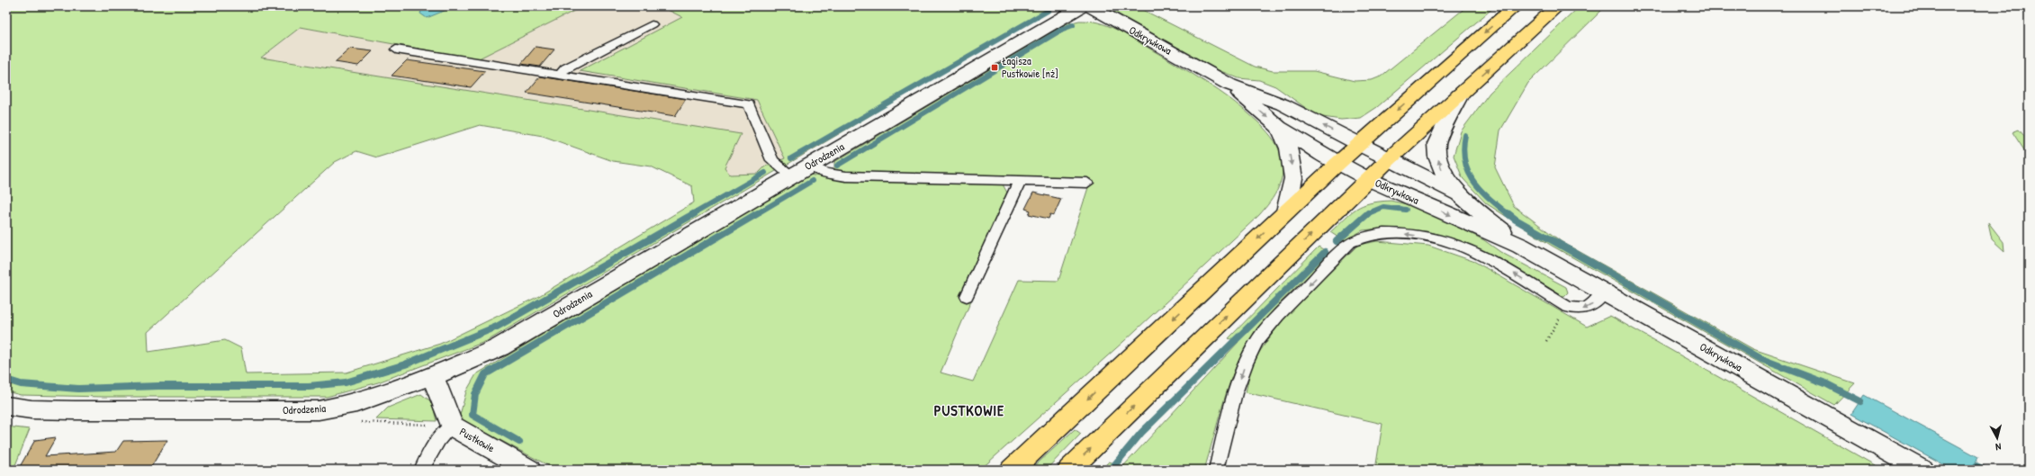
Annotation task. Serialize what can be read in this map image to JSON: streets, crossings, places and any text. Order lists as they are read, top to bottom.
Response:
{
  "streets": {
    "street": ["Odkrywkowa", "Odrodzenia", "Pustkowie"]
  },
  "crossings": [
    ["Odrodzenia", "Pustkowie"]
  ],
  "districts": ["PUSTKOWIE"],
  "places": {
    "transit": ["Łagisza Pustkowie [nż]"]
  },
  "north": "bottom"
}
